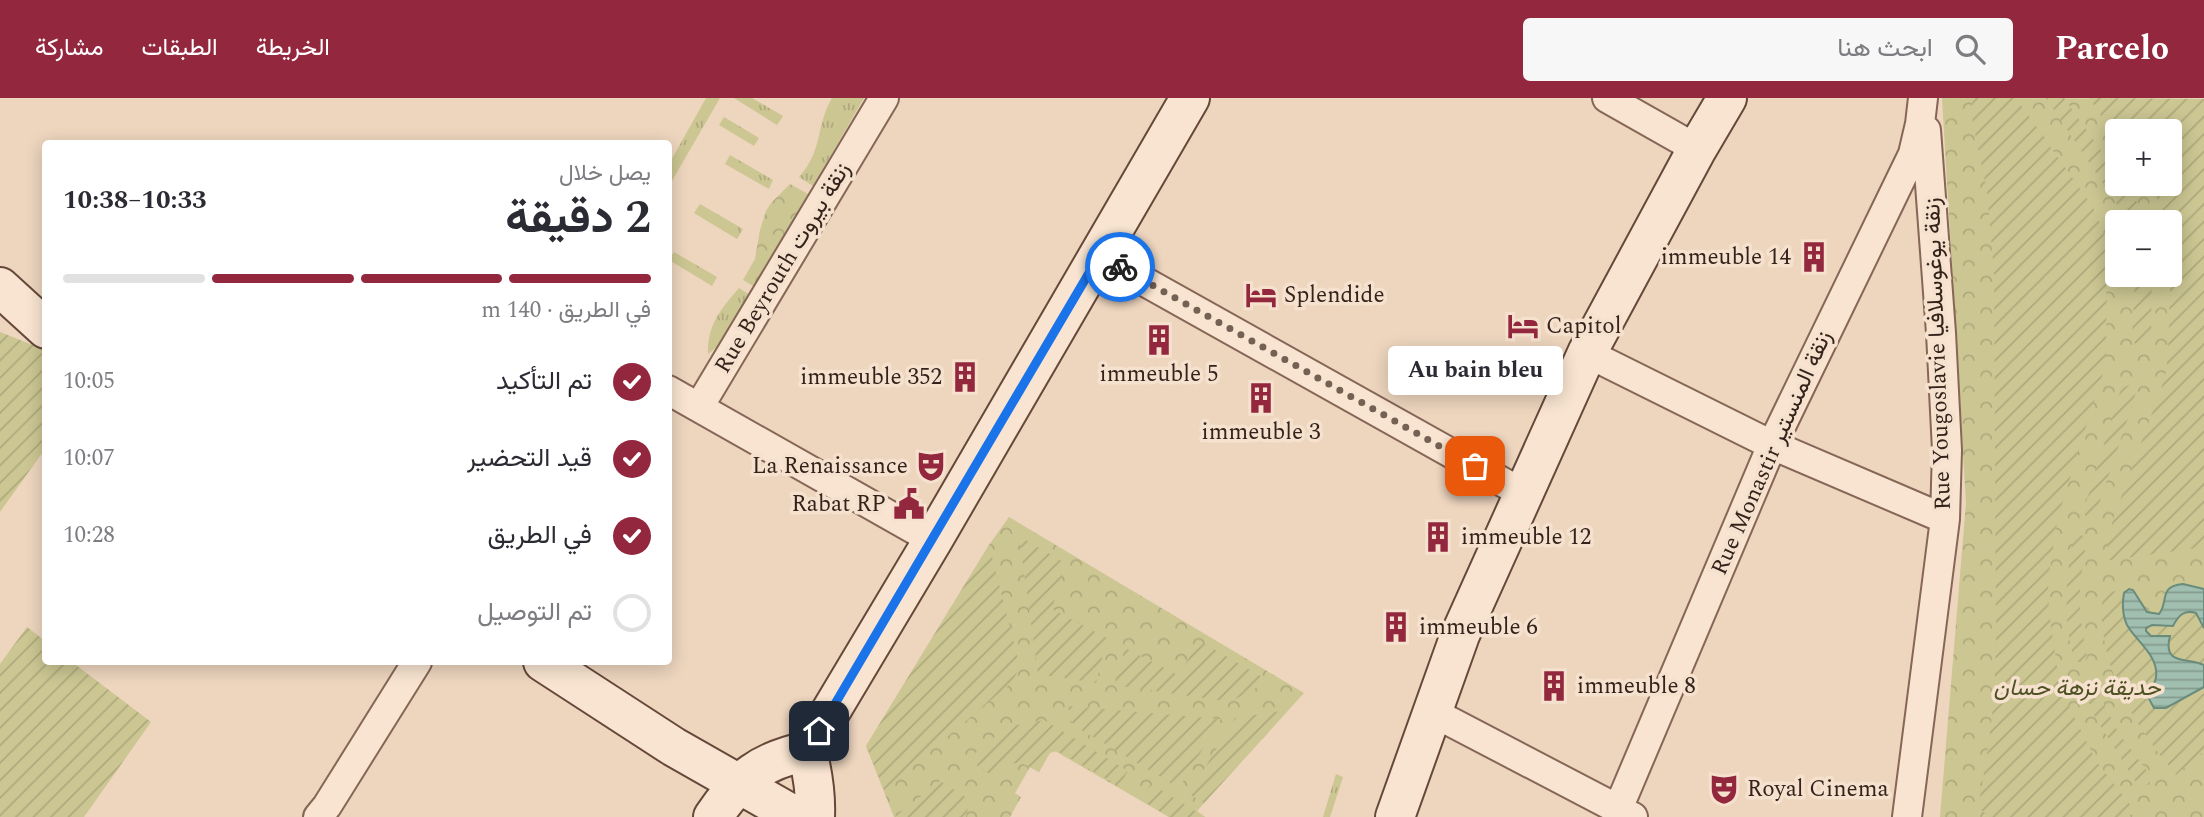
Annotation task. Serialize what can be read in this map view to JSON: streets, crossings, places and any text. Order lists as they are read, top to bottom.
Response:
{
  "streets": {
    "street": ["Rue Beyrouth زنقة بيروت", "Rue Yougoslavie زنقة يوغوسلافيا", "Rue Monastir زنقة المنستير"]
  },
  "crossings": [
    ["Rue Yougoslavie زنقة يوغوسلافيا", "Rue Monastir زنقة المنستير"]
  ],
  "parks": ["حديقة نزهة حسان"],
  "places": {
    "building": [
      "immeuble 14",
      "immeuble 5",
      "immeuble 352",
      "immeuble 3",
      "immeuble 12",
      "immeuble 6",
      "immeuble 8"
    ],
    "hotel": ["Splendide", "Capitol"],
    "theatre": ["La Renaissance", "Royal Cinema"],
    "other": ["Au bain bleu"],
    "public building": ["Rabat RP"]
  },
  "page": {
    "header": "Parcelo",
    "search": "ابحث هنا",
    "nav": ["الخريطة", "الطبقات", "مشاركة"],
    "map_buttons": ["+", "−"],
    "heading": ["2 دقيقة", "يصل خلال", "10:33–10:38"],
    "bar": "في الطريق · 140 m",
    "list": [
      ["تم التأكيد", "10:05"],
      ["قيد التحضير", "10:07"],
      ["في الطريق", "10:28"],
      "تم التوصيل"
    ],
    "bubble": "Au bain bleu"
  }
}
